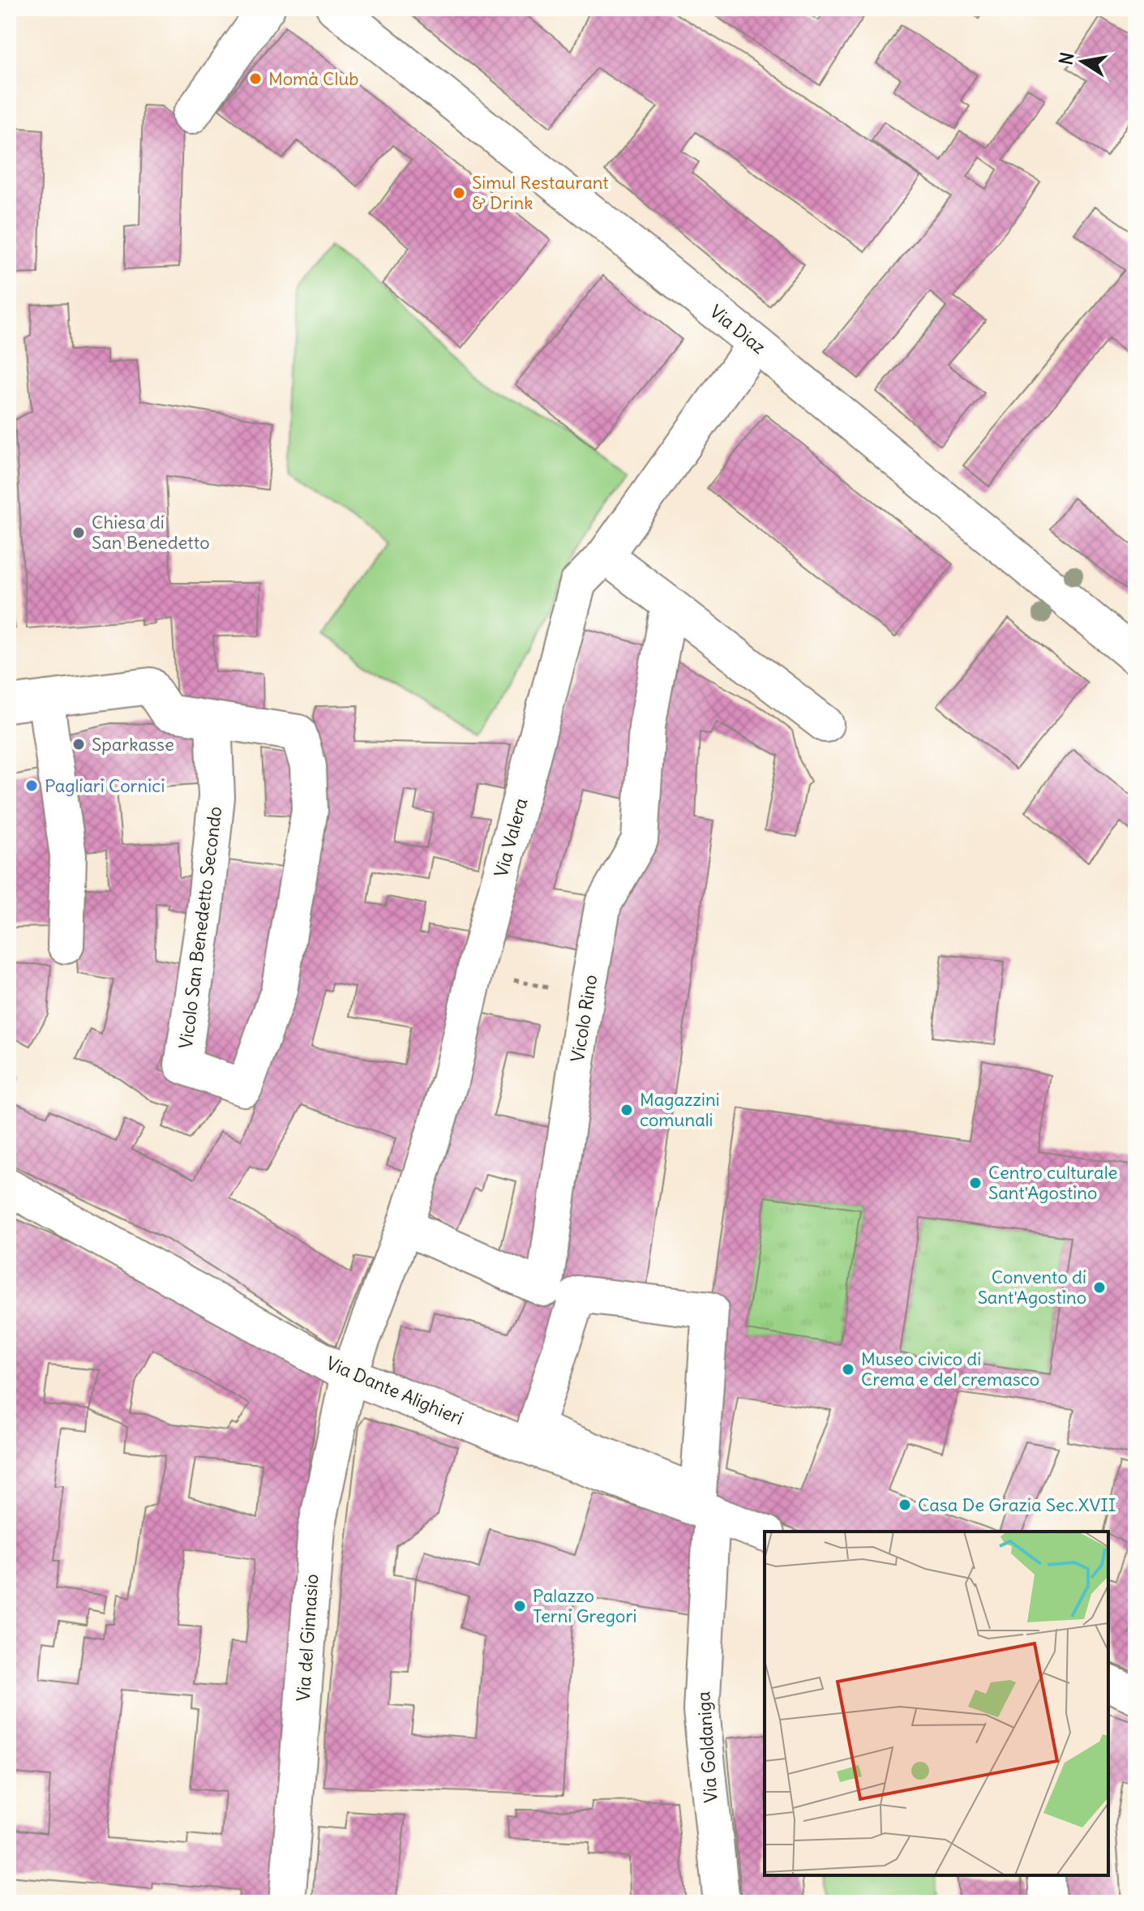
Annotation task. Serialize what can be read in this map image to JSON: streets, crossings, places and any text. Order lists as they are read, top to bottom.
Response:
{
  "streets": {
    "street": [
      "Via Diaz",
      "Via Valera",
      "Vicolo San Benedetto Secondo",
      "Vicolo Rino",
      "Via Dante Alighieri",
      "Via del Ginnasio",
      "Via Goldaniga"
    ]
  },
  "crossings": [
    ["Via Diaz", "Via Valera"],
    ["Via Valera", "Vicolo Rino"],
    ["Via Valera", "Via Dante Alighieri"],
    ["Via Valera", "Via del Ginnasio"],
    ["Via Dante Alighieri", "Via del Ginnasio"],
    ["Via Dante Alighieri", "Via Goldaniga"]
  ],
  "places": [
    "Momà Club",
    "Simul Restaurant & Drink",
    "Chiesa di San Benedetto",
    "Sparkasse",
    "Pagliari Cornici",
    "Magazzini comunali",
    "Centro culturale Sant'Agostino",
    "Convento di Sant'Agostino",
    "Museo civico di Crema e del cremasco",
    "Casa De Grazia Sec.XVII",
    "Palazzo Terni Gregori"
  ],
  "north": "left"
}
